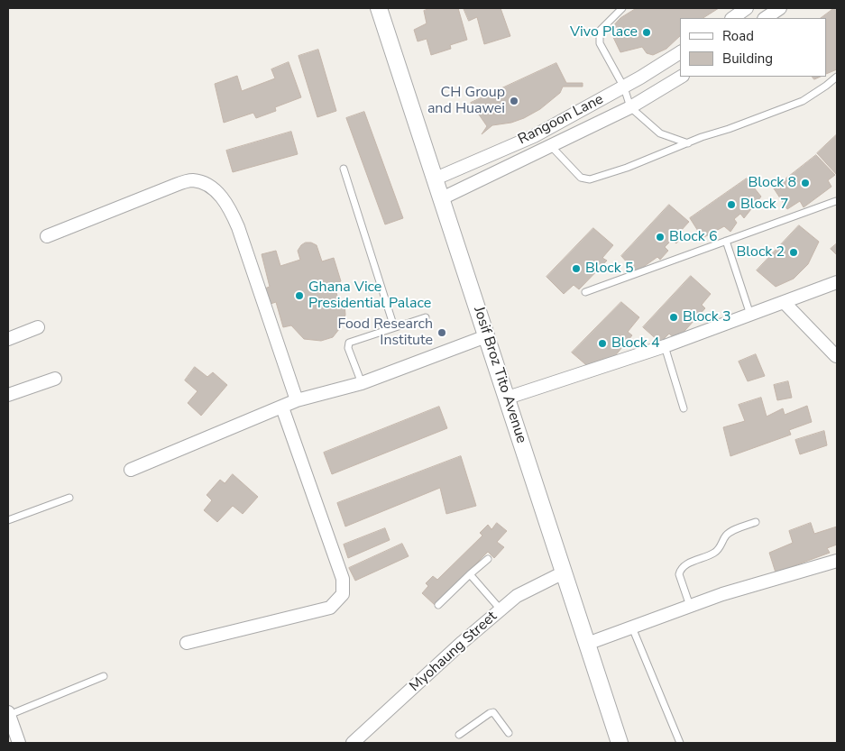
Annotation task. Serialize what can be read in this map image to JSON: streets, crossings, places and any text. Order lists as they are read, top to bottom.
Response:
{
  "streets": {
    "street": ["Rangoon Lane", "Josif Broz Tito Avenue", "Myohaung Street"]
  },
  "crossings": [
    ["Rangoon Lane", "Josif Broz Tito Avenue"],
    ["Josif Broz Tito Avenue", "Myohaung Street"]
  ],
  "places": [
    "Vivo Place",
    "CH Group and Huawei",
    "Block 8",
    "Block 7",
    "Block 6",
    "Block 2",
    "Block 5",
    "Ghana Vice Presidential Palace",
    "Block 3",
    "Food Research Institute",
    "Block 4"
  ],
  "legend": ["Road", "Building"]
}
